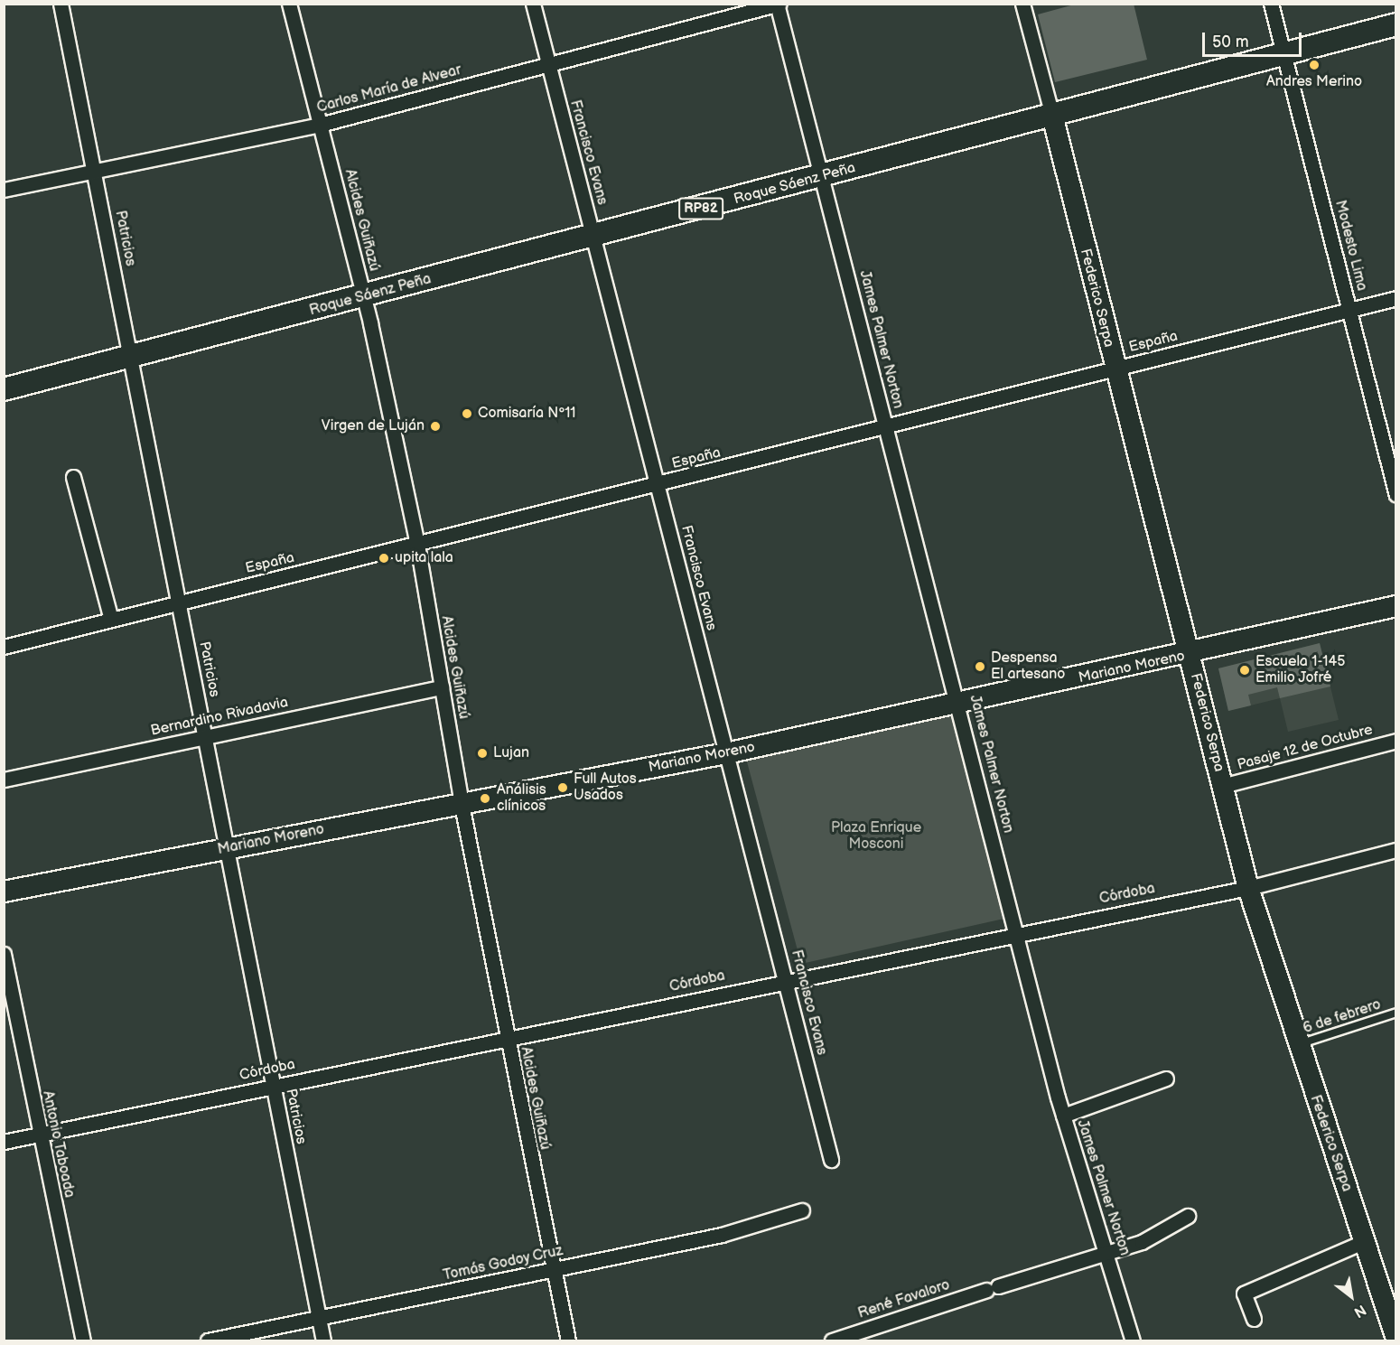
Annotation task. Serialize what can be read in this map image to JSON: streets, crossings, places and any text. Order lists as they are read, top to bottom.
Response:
{
  "streets": {
    "main road": ["Roque Sáenz Peña", "RP82"],
    "street": [
      "Carlos María de Alvear",
      "Francisco Evans",
      "Alcides Guiñazú",
      "Patricios",
      "Modesto Lima",
      "Federico Serpa",
      "James Palmer Norton",
      "España",
      "Mariano Moreno",
      "Bernardino Rivadavia",
      "Pasaje 12 de Octubre",
      "Córdoba",
      "Antonio Taboada",
      "Tomás Godoy Cruz",
      "René Favaloro"
    ],
    "lane": ["6 de febrero"]
  },
  "crossings": [
    ["Carlos María de Alvear", "Francisco Evans"],
    ["Carlos María de Alvear", "Alcides Guiñazú"],
    ["Carlos María de Alvear", "Patricios"],
    ["Carlos María de Alvear", "James Palmer Norton"],
    ["Francisco Evans", "Roque Sáenz Peña"],
    ["Francisco Evans", "España"],
    ["Francisco Evans", "Mariano Moreno"],
    ["Francisco Evans", "Córdoba"],
    ["Roque Sáenz Peña", "Alcides Guiñazú"],
    ["Roque Sáenz Peña", "Patricios"],
    ["Roque Sáenz Peña", "Modesto Lima"],
    ["Roque Sáenz Peña", "Federico Serpa"],
    ["Roque Sáenz Peña", "James Palmer Norton"],
    ["Alcides Guiñazú", "España"],
    ["Alcides Guiñazú", "Mariano Moreno"],
    ["Alcides Guiñazú", "Bernardino Rivadavia"],
    ["Alcides Guiñazú", "Córdoba"],
    ["Alcides Guiñazú", "Tomás Godoy Cruz"],
    ["Patricios", "España"],
    ["Patricios", "Mariano Moreno"],
    ["Patricios", "Bernardino Rivadavia"],
    ["Patricios", "Córdoba"],
    ["Patricios", "Tomás Godoy Cruz"],
    ["Modesto Lima", "España"],
    ["Federico Serpa", "España"],
    ["Federico Serpa", "Mariano Moreno"],
    ["Federico Serpa", "Pasaje 12 de Octubre"],
    ["Federico Serpa", "Córdoba"],
    ["Federico Serpa", "6 de febrero"],
    ["James Palmer Norton", "España"],
    ["James Palmer Norton", "Mariano Moreno"],
    ["James Palmer Norton", "Córdoba"],
    ["James Palmer Norton", "René Favaloro"],
    ["Córdoba", "Antonio Taboada"]
  ],
  "parks": ["Plaza Enrique Mosconi"],
  "places": [
    "Andres Merino",
    "Comisaría Nº11",
    "Virgen de Luján",
    "upita lala",
    "Despensa El artesano",
    "Escuela 1-145 Emilio Jofré",
    "Lujan",
    "Full Autos Usados",
    "Análisis clínicos"
  ],
  "scale_bar": "50 m",
  "north": "bottom right"
}
